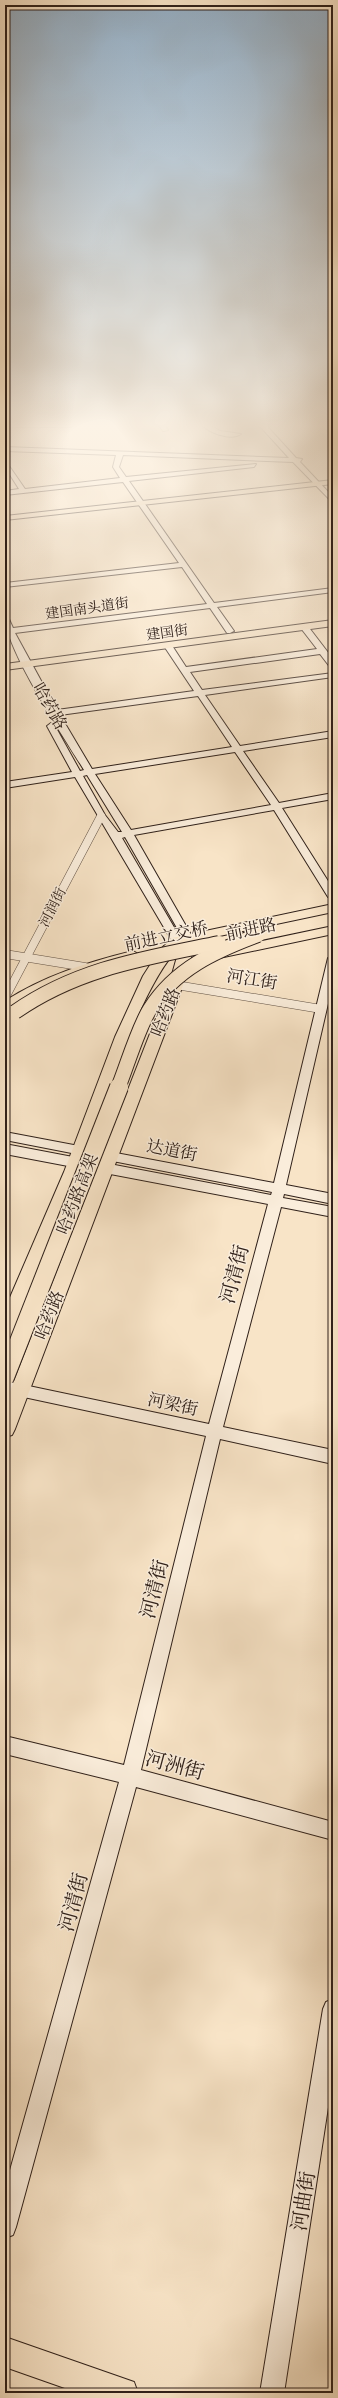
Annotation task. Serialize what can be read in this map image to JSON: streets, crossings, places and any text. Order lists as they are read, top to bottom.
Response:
{
  "streets": {
    "highway": [
      "哈药路",
      "前进路",
      "前进立交桥",
      "哈药路高架"
    ],
    "main road": ["建国街"],
    "street": [
      "建国南头道街",
      "河润街",
      "河江街",
      "河清街",
      "河梁街",
      "河洲街",
      "河曲街"
    ]
  },
  "crossings": [
    ["建国南头道街", "哈药路"],
    ["建国街", "哈药路"],
    ["哈药路", "河润街"],
    ["哈药路", "前进路"],
    ["哈药路", "河江街"],
    ["哈药路", "河梁街"],
    ["前进立交桥", "哈药路高架"],
    ["河江街", "河清街"],
    ["河清街", "河梁街"],
    ["河清街", "河洲街"]
  ]
}
